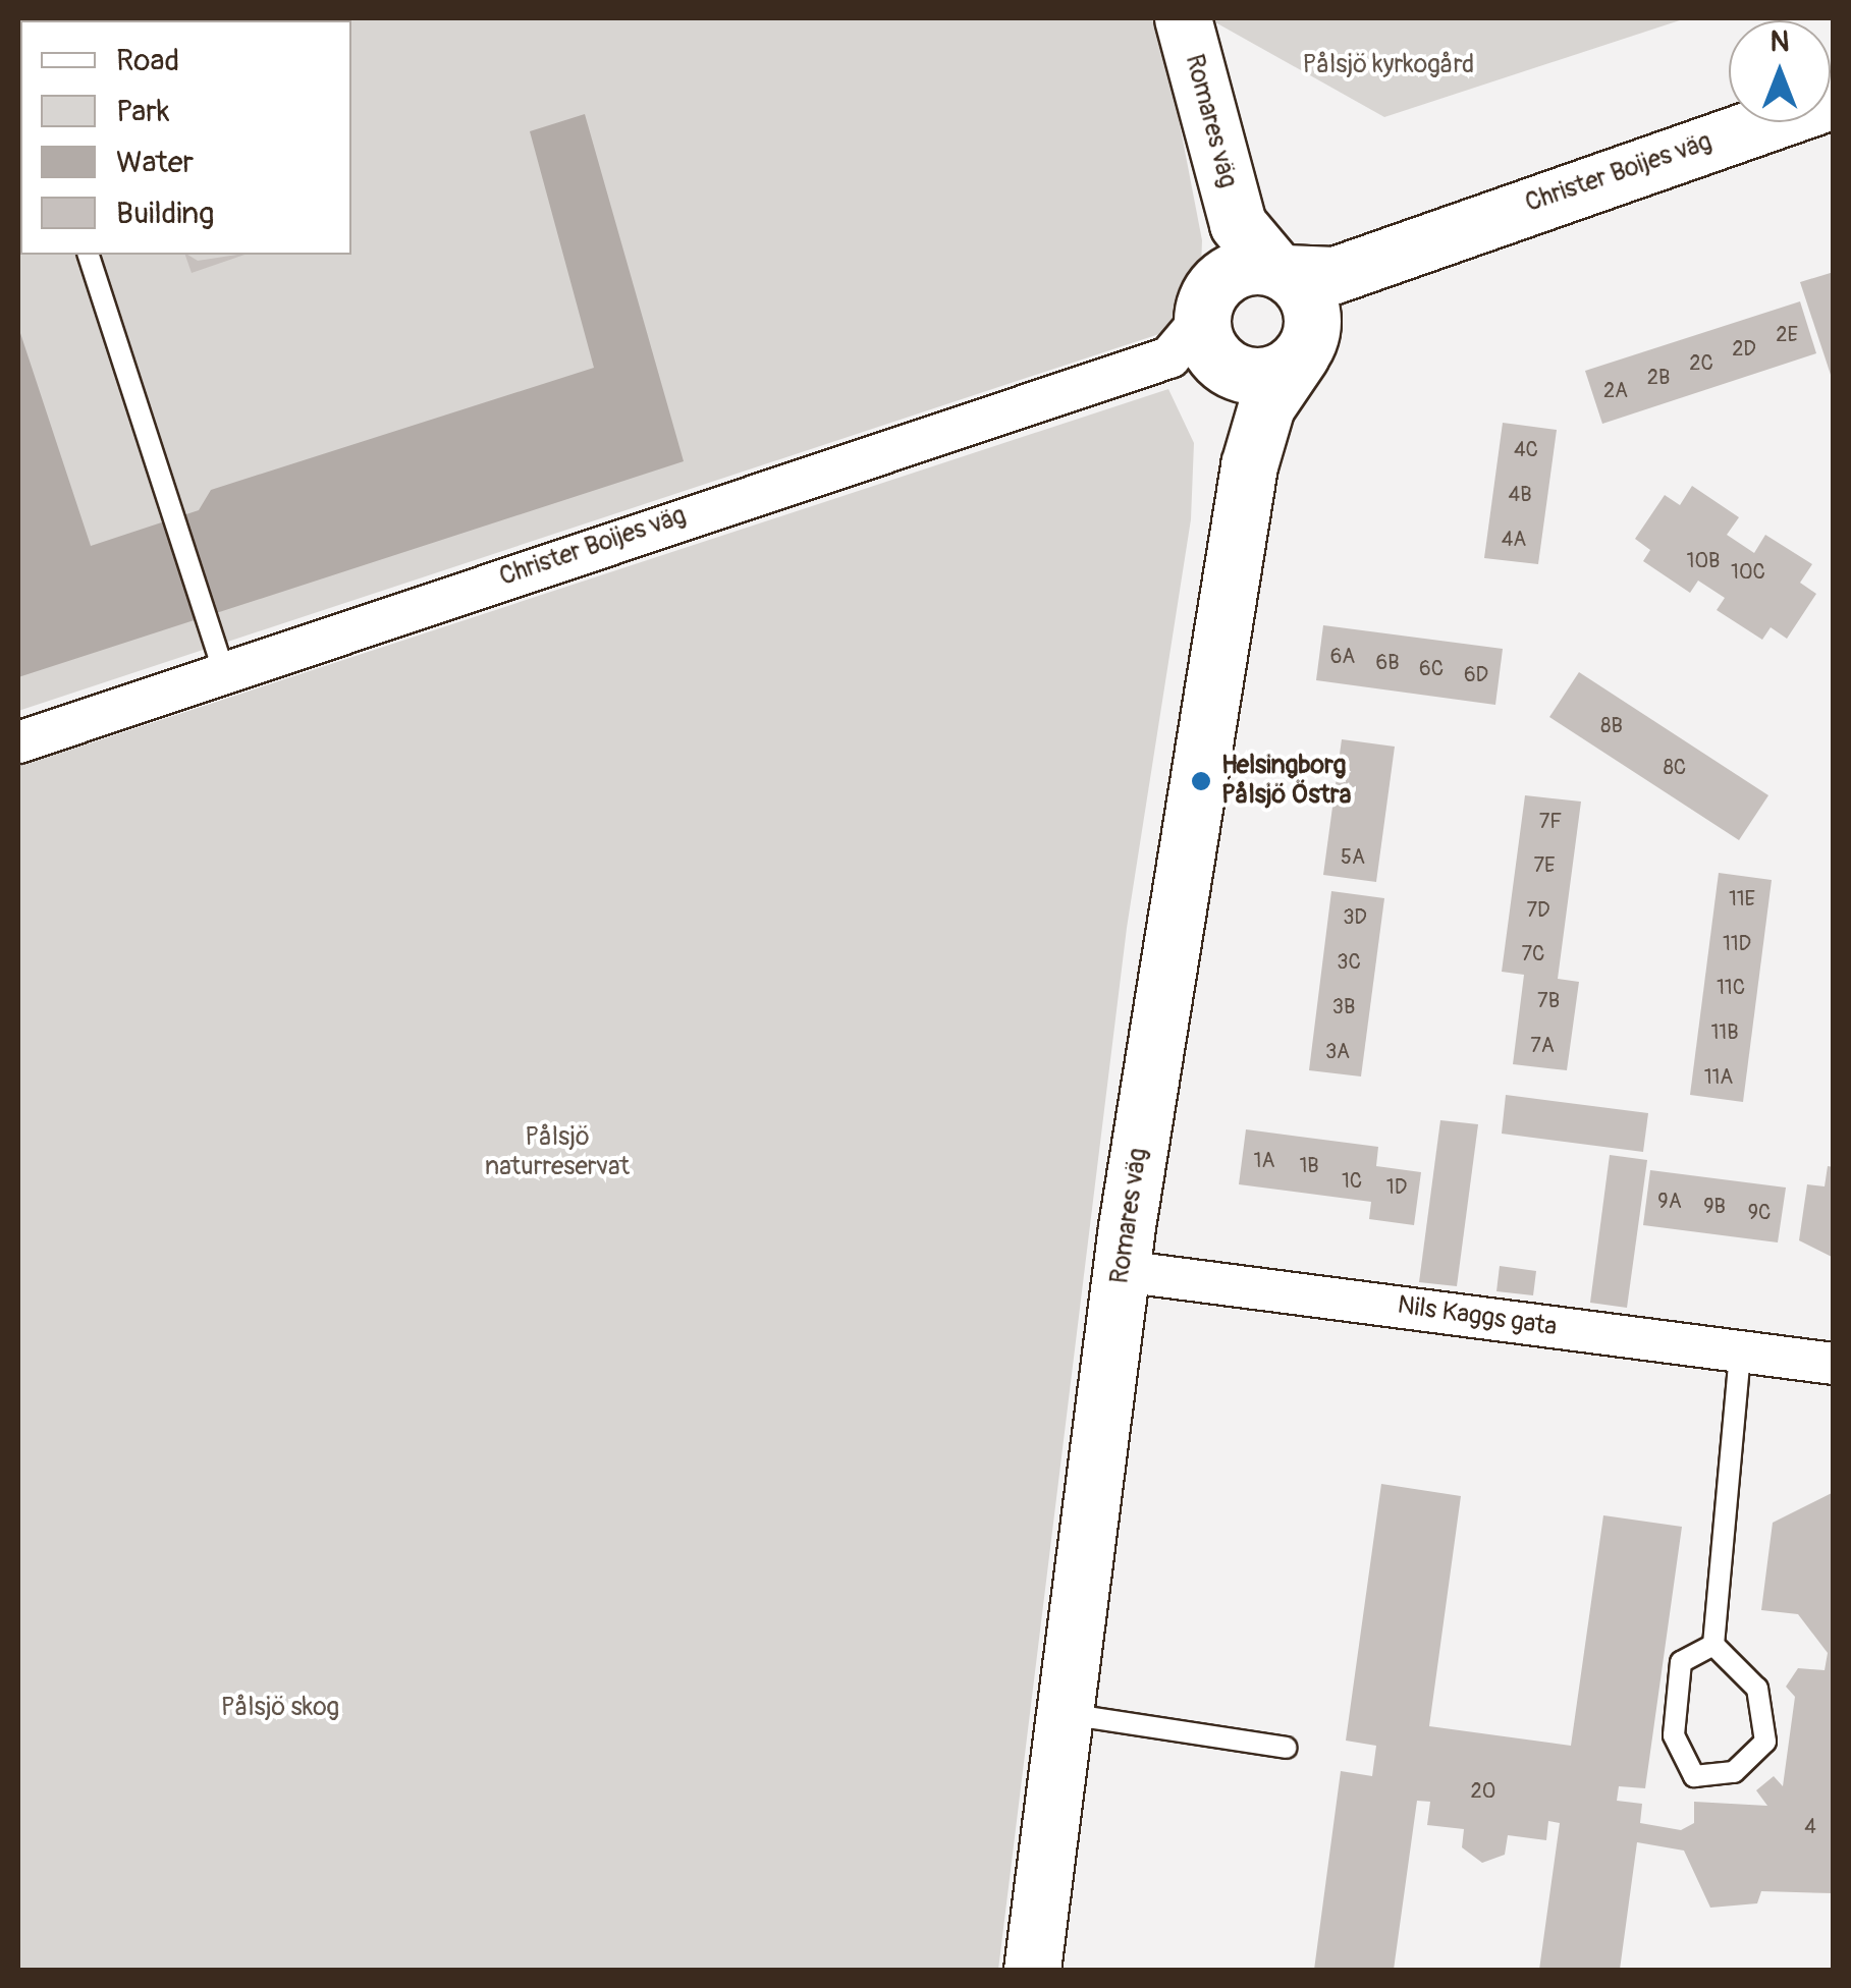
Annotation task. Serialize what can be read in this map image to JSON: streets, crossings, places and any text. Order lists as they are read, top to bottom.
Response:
{
  "streets": {
    "street": ["Romares väg", "Christer Boijes väg", "Nils Kaggs gata"]
  },
  "crossings": [
    ["Romares väg", "Christer Boijes väg"],
    ["Romares väg", "Nils Kaggs gata"]
  ],
  "parks": ["Pålsjö kyrkogård", "Pålsjö naturreservat", "Pålsjö skog"],
  "places": ["Helsingborg Pålsjö Östra"],
  "house_numbers": [
    "2E",
    "2D",
    "2C",
    "2B",
    "2A",
    "4C",
    "4B",
    "4A",
    "10B",
    "10C",
    "6A",
    "6B",
    "6C",
    "6D",
    "8B",
    "8C",
    "7F",
    "5A",
    "7E",
    "11E",
    "7D",
    "3D",
    "11D",
    "7C",
    "3C",
    "11C",
    "7B",
    "3B",
    "11B",
    "7A",
    "3A",
    "11A",
    "1A",
    "1B",
    "1C",
    "1D",
    "9A",
    "9B",
    "9C",
    "20",
    "4"
  ],
  "legend": [
    "Road",
    "Park",
    "Water",
    "Building"
  ],
  "north": "top"
}
